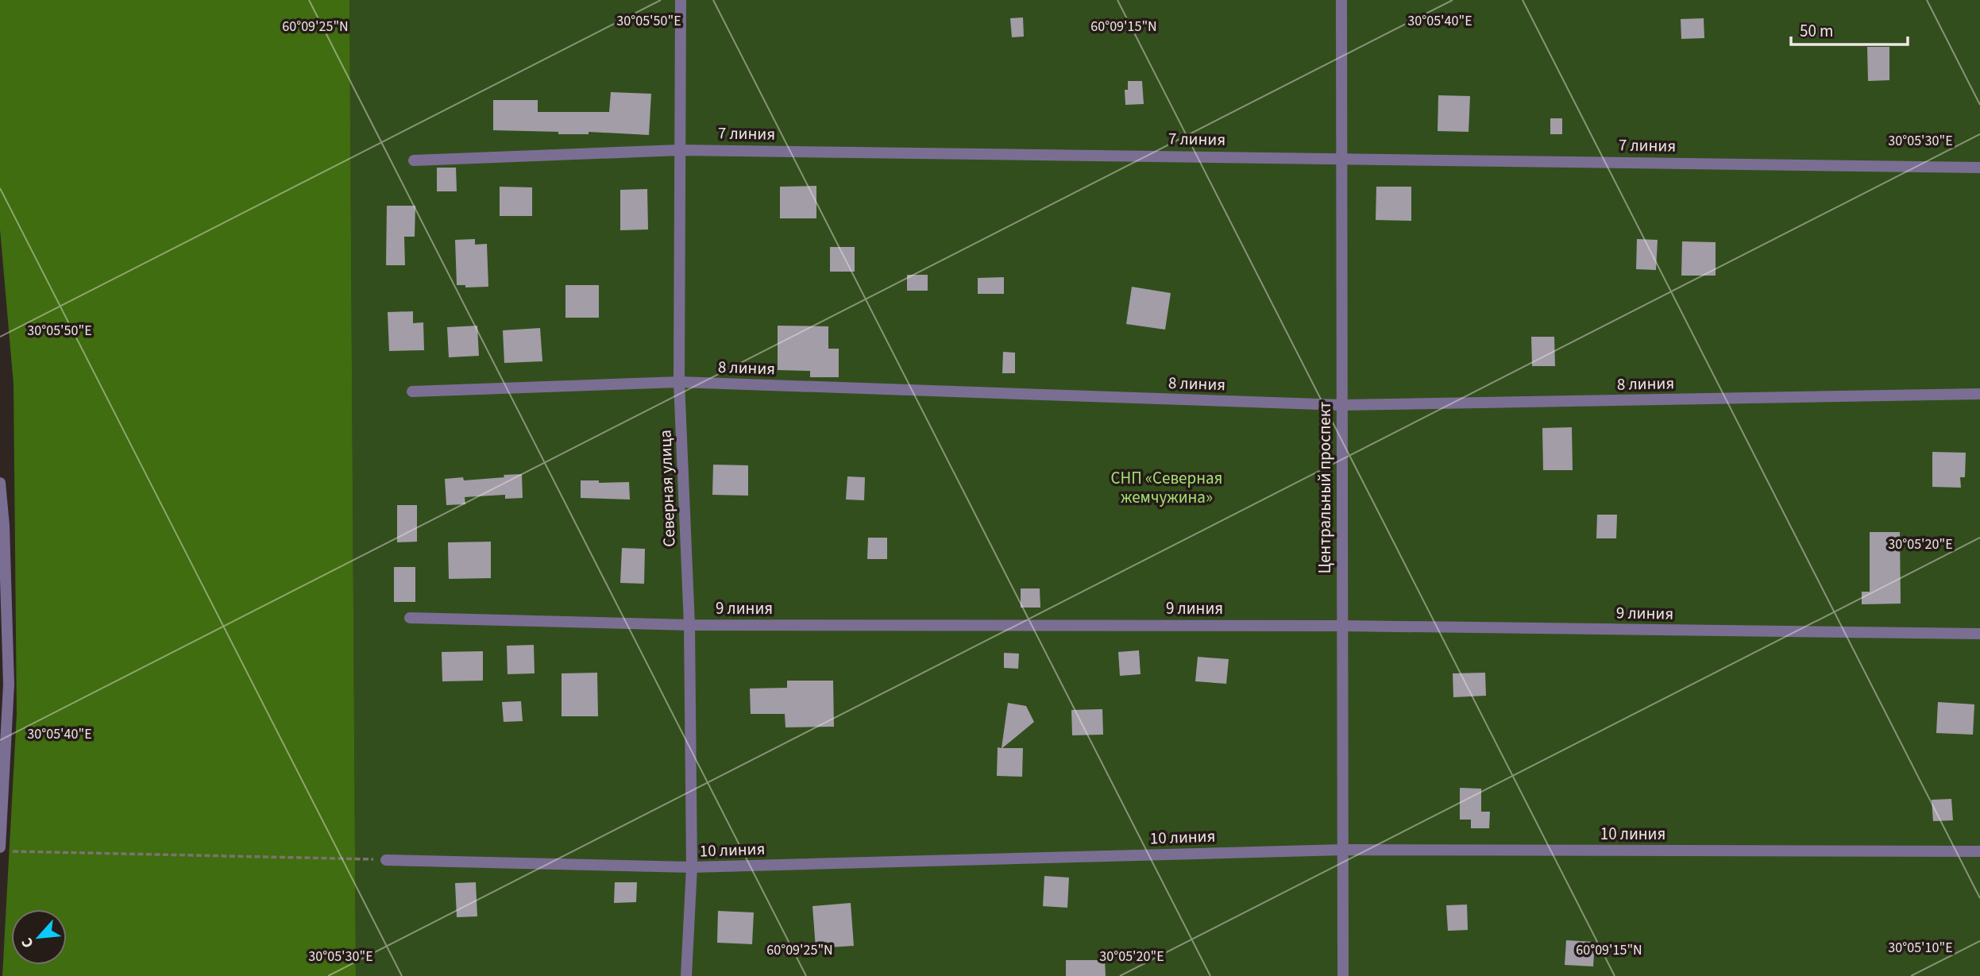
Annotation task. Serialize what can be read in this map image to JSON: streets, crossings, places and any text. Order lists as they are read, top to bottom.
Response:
{
  "streets": {
    "street": [
      "7 линия",
      "8 линия",
      "Центральный проспект",
      "Северная улица",
      "9 линия",
      "10 линия"
    ]
  },
  "crossings": [
    ["7 линия", "Центральный проспект"],
    ["7 линия", "Северная улица"],
    ["8 линия", "Центральный проспект"],
    ["8 линия", "Северная улица"],
    ["Центральный проспект", "9 линия"],
    ["Центральный проспект", "10 линия"],
    ["Северная улица", "9 линия"],
    ["Северная улица", "10 линия"]
  ],
  "parks": ["СНП «Северная жемчужина»"],
  "scale_bar": "50 m",
  "north": "bottom left",
  "coordinates": [
    "30°05'50\"E",
    "30°05'40\"E",
    "60°09'25\"N",
    "60°09'15\"N",
    "30°05'30\"E",
    "30°05'20\"E",
    "30°05'10\"E"
  ]
}
